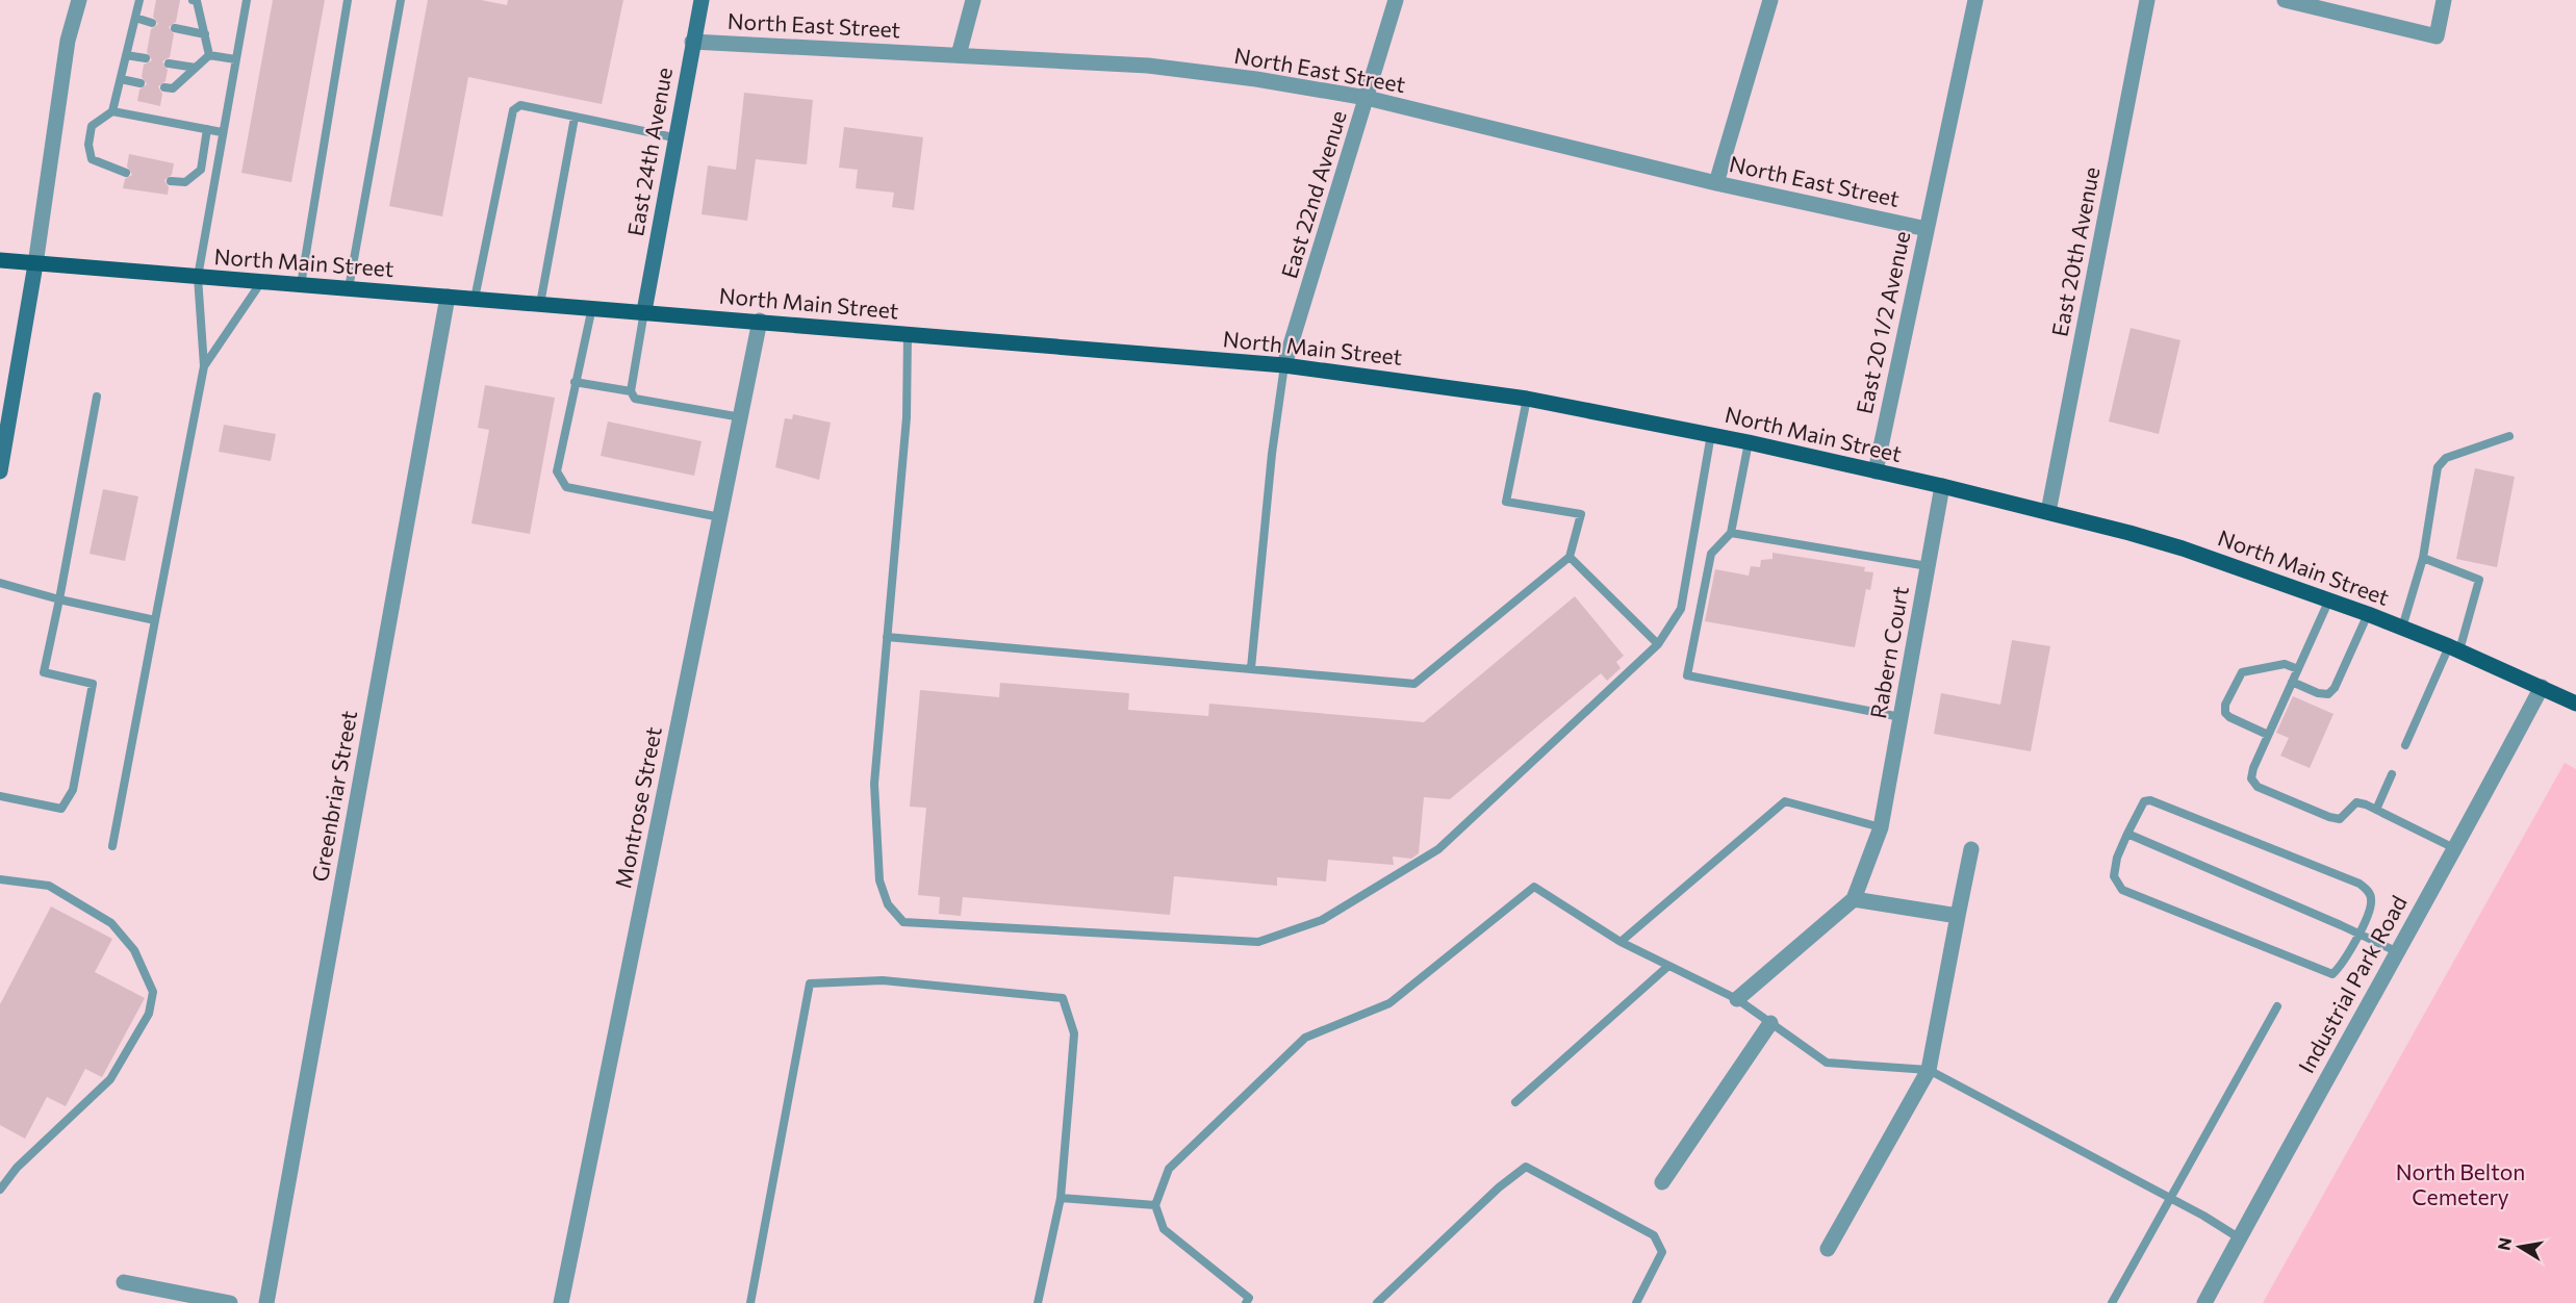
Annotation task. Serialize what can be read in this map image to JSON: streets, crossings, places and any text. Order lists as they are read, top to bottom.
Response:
{
  "streets": {
    "main road": ["North Main Street"],
    "street": [
      "North East Street",
      "East 24th Avenue",
      "East 22nd Avenue",
      "East 20th Avenue",
      "East 20 1/2 Avenue",
      "Rabern Court",
      "Greenbriar Street",
      "Montrose Street",
      "Industrial Park Road"
    ]
  },
  "crossings": [
    ["North East Street", "East 24th Avenue"],
    ["North East Street", "East 22nd Avenue"],
    ["North East Street", "East 20 1/2 Avenue"],
    ["East 24th Avenue", "North Main Street"],
    ["East 22nd Avenue", "North Main Street"],
    ["East 20th Avenue", "North Main Street"],
    ["North Main Street", "East 20 1/2 Avenue"],
    ["North Main Street", "Rabern Court"],
    ["North Main Street", "Greenbriar Street"],
    ["North Main Street", "Montrose Street"],
    ["North Main Street", "Industrial Park Road"]
  ],
  "parks": ["North Belton Cemetery"],
  "north": "left"
}
